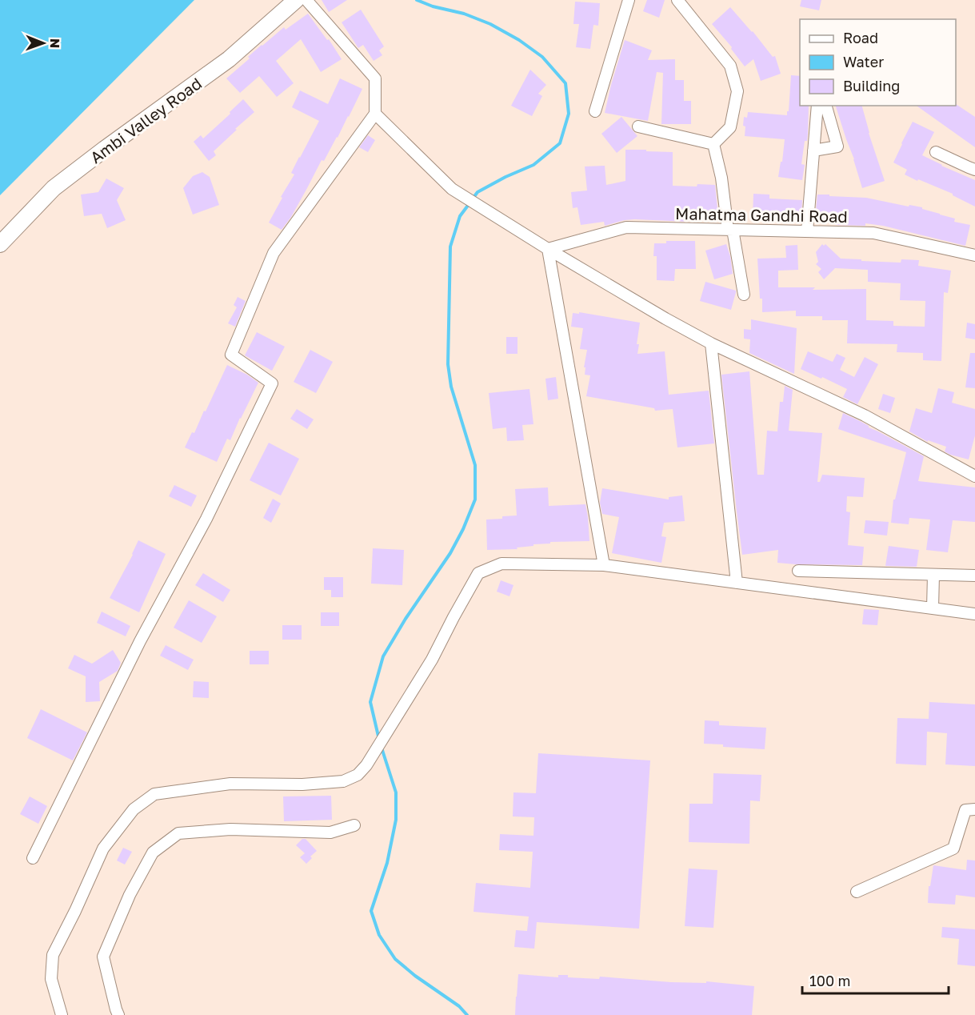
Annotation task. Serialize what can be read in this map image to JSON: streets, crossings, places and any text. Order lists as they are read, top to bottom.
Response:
{
  "streets": {
    "main road": ["Ambi Valley Road"],
    "street": ["Mahatma Gandhi Road"]
  },
  "legend": ["Road", "Water", "Building"],
  "scale_bar": "100 m",
  "north": "right"
}
